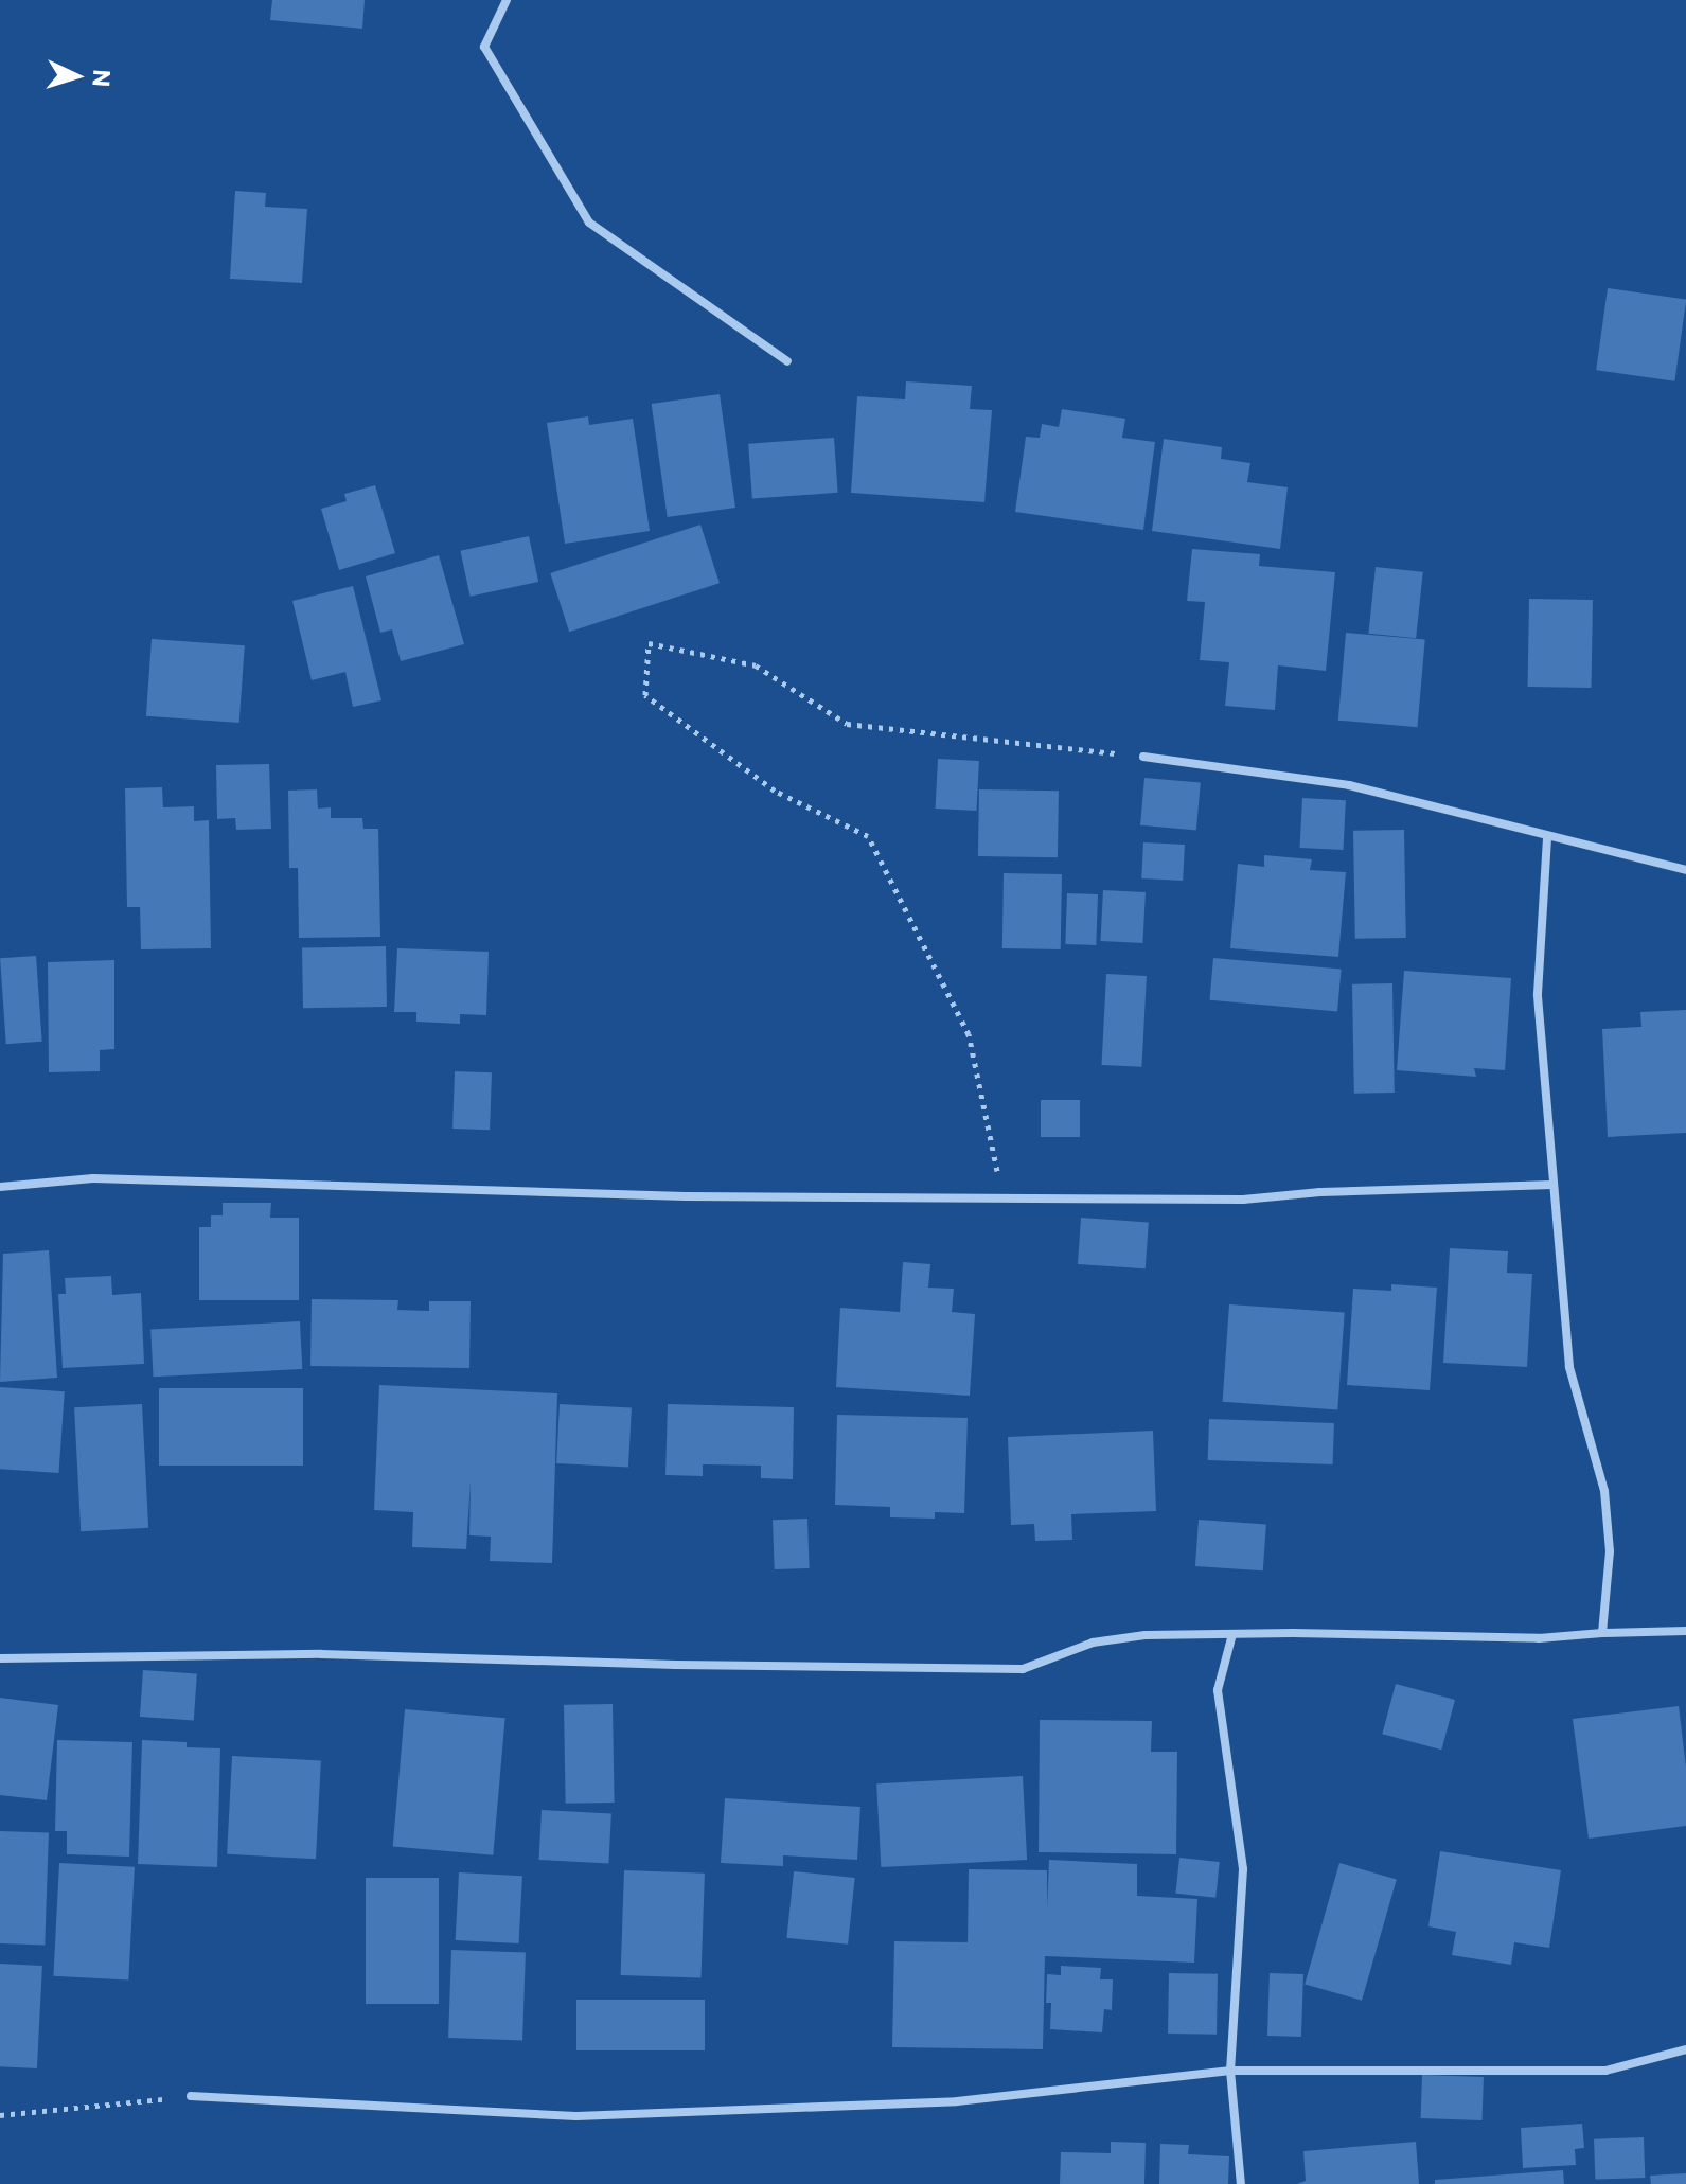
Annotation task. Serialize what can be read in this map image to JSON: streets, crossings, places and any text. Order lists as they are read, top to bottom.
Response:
{
  "north": "right"
}
